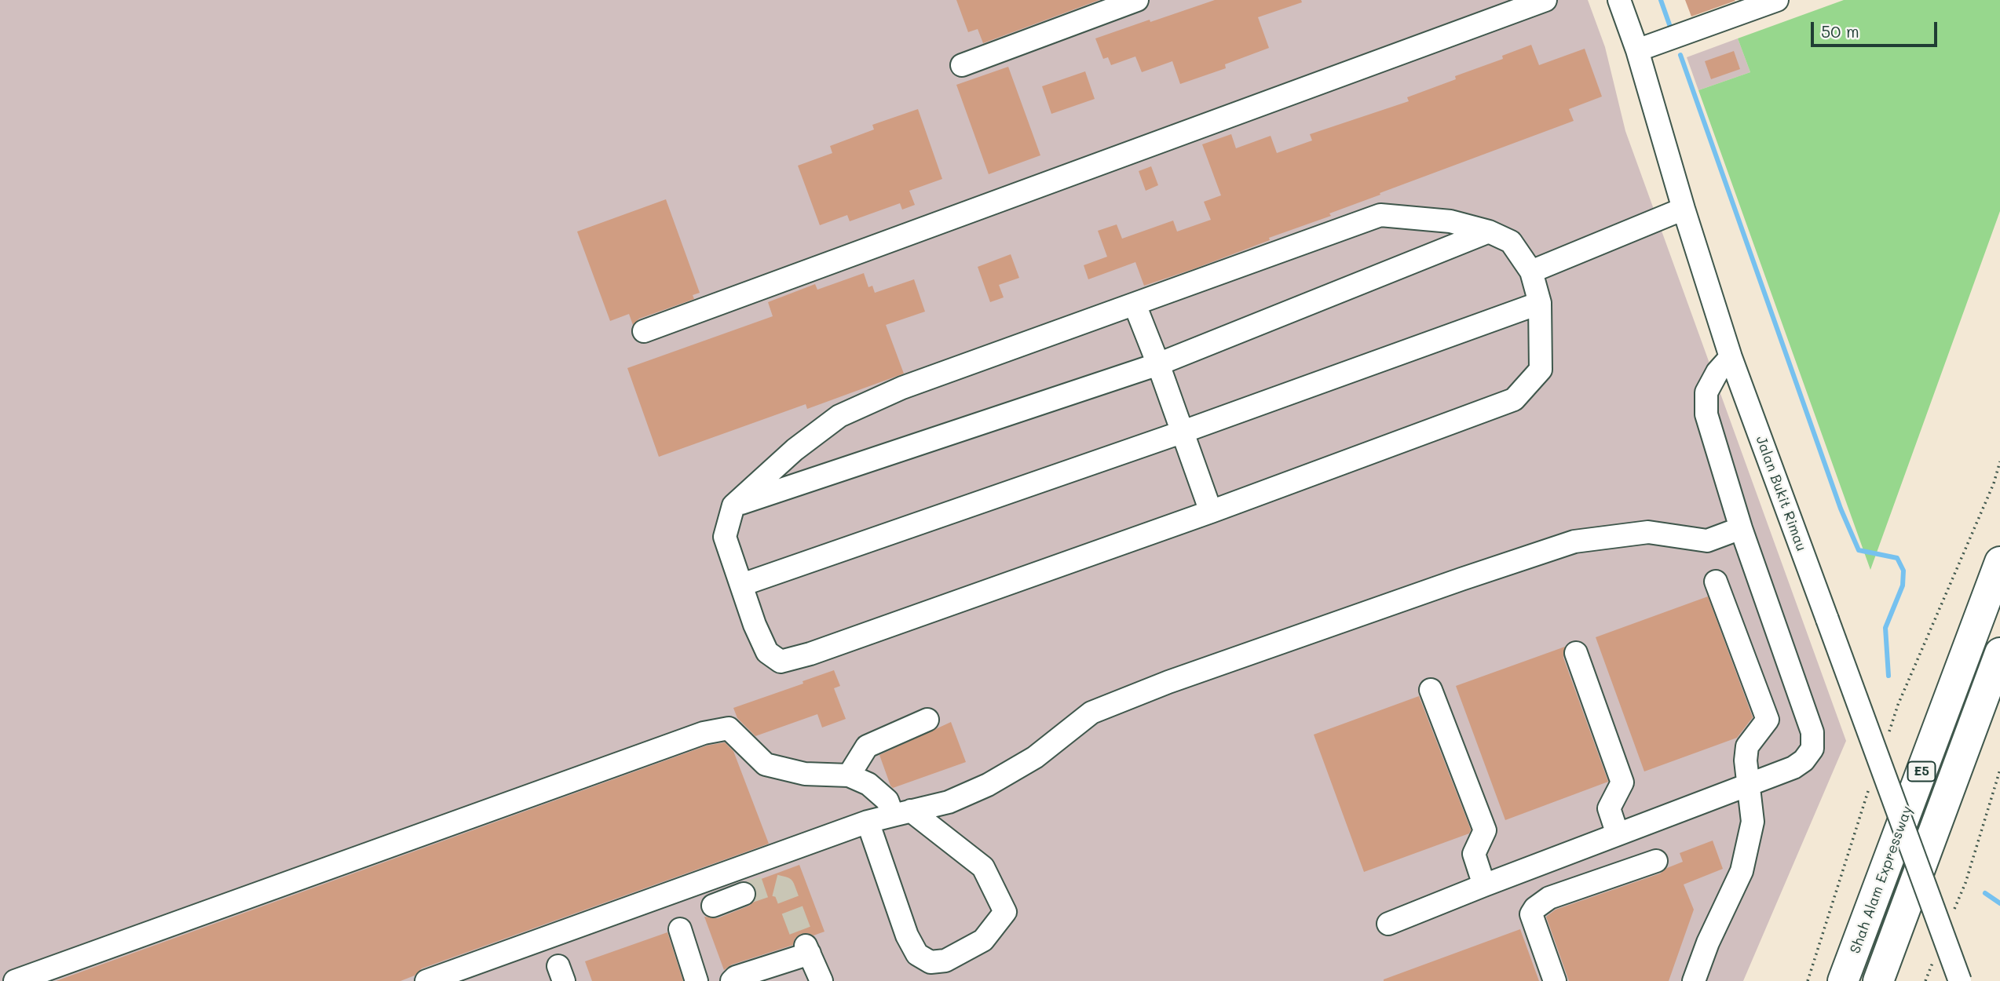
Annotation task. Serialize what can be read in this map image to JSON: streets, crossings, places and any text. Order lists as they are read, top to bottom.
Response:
{
  "streets": {
    "highway": ["E5", "Shah Alam Expressway"],
    "street": ["Jalan Bukit Rimau"]
  },
  "scale_bar": "50 m"
}
